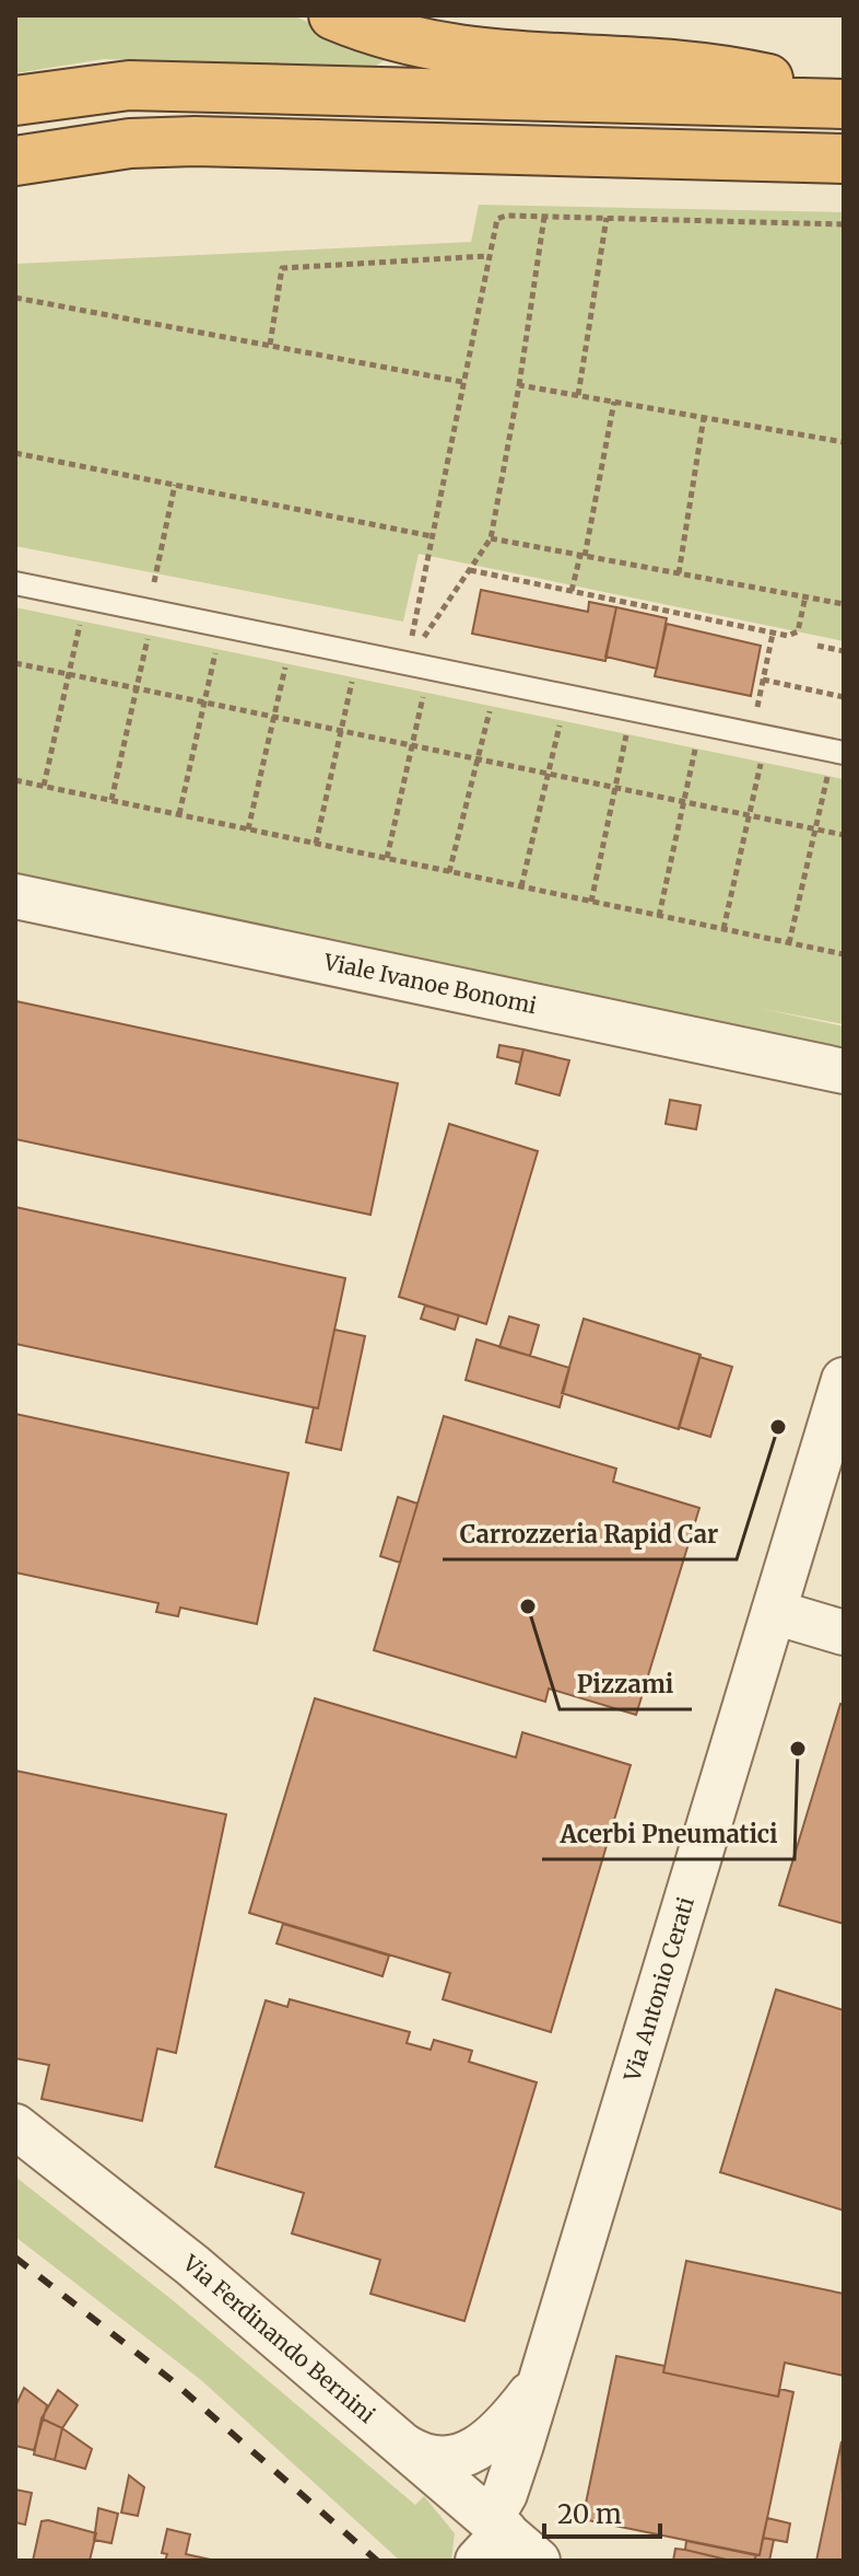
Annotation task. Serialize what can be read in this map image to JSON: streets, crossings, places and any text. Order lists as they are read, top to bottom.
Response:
{
  "streets": {
    "street": ["Viale Ivanoe Bonomi", "Via Antonio Cerati", "Via Ferdinando Bernini"]
  },
  "crossings": [
    ["Via Antonio Cerati", "Via Ferdinando Bernini"]
  ],
  "places": ["Carrozzeria Rapid Car", "Pizzami", "Acerbi Pneumatici"],
  "scale_bar": "20 m"
}
